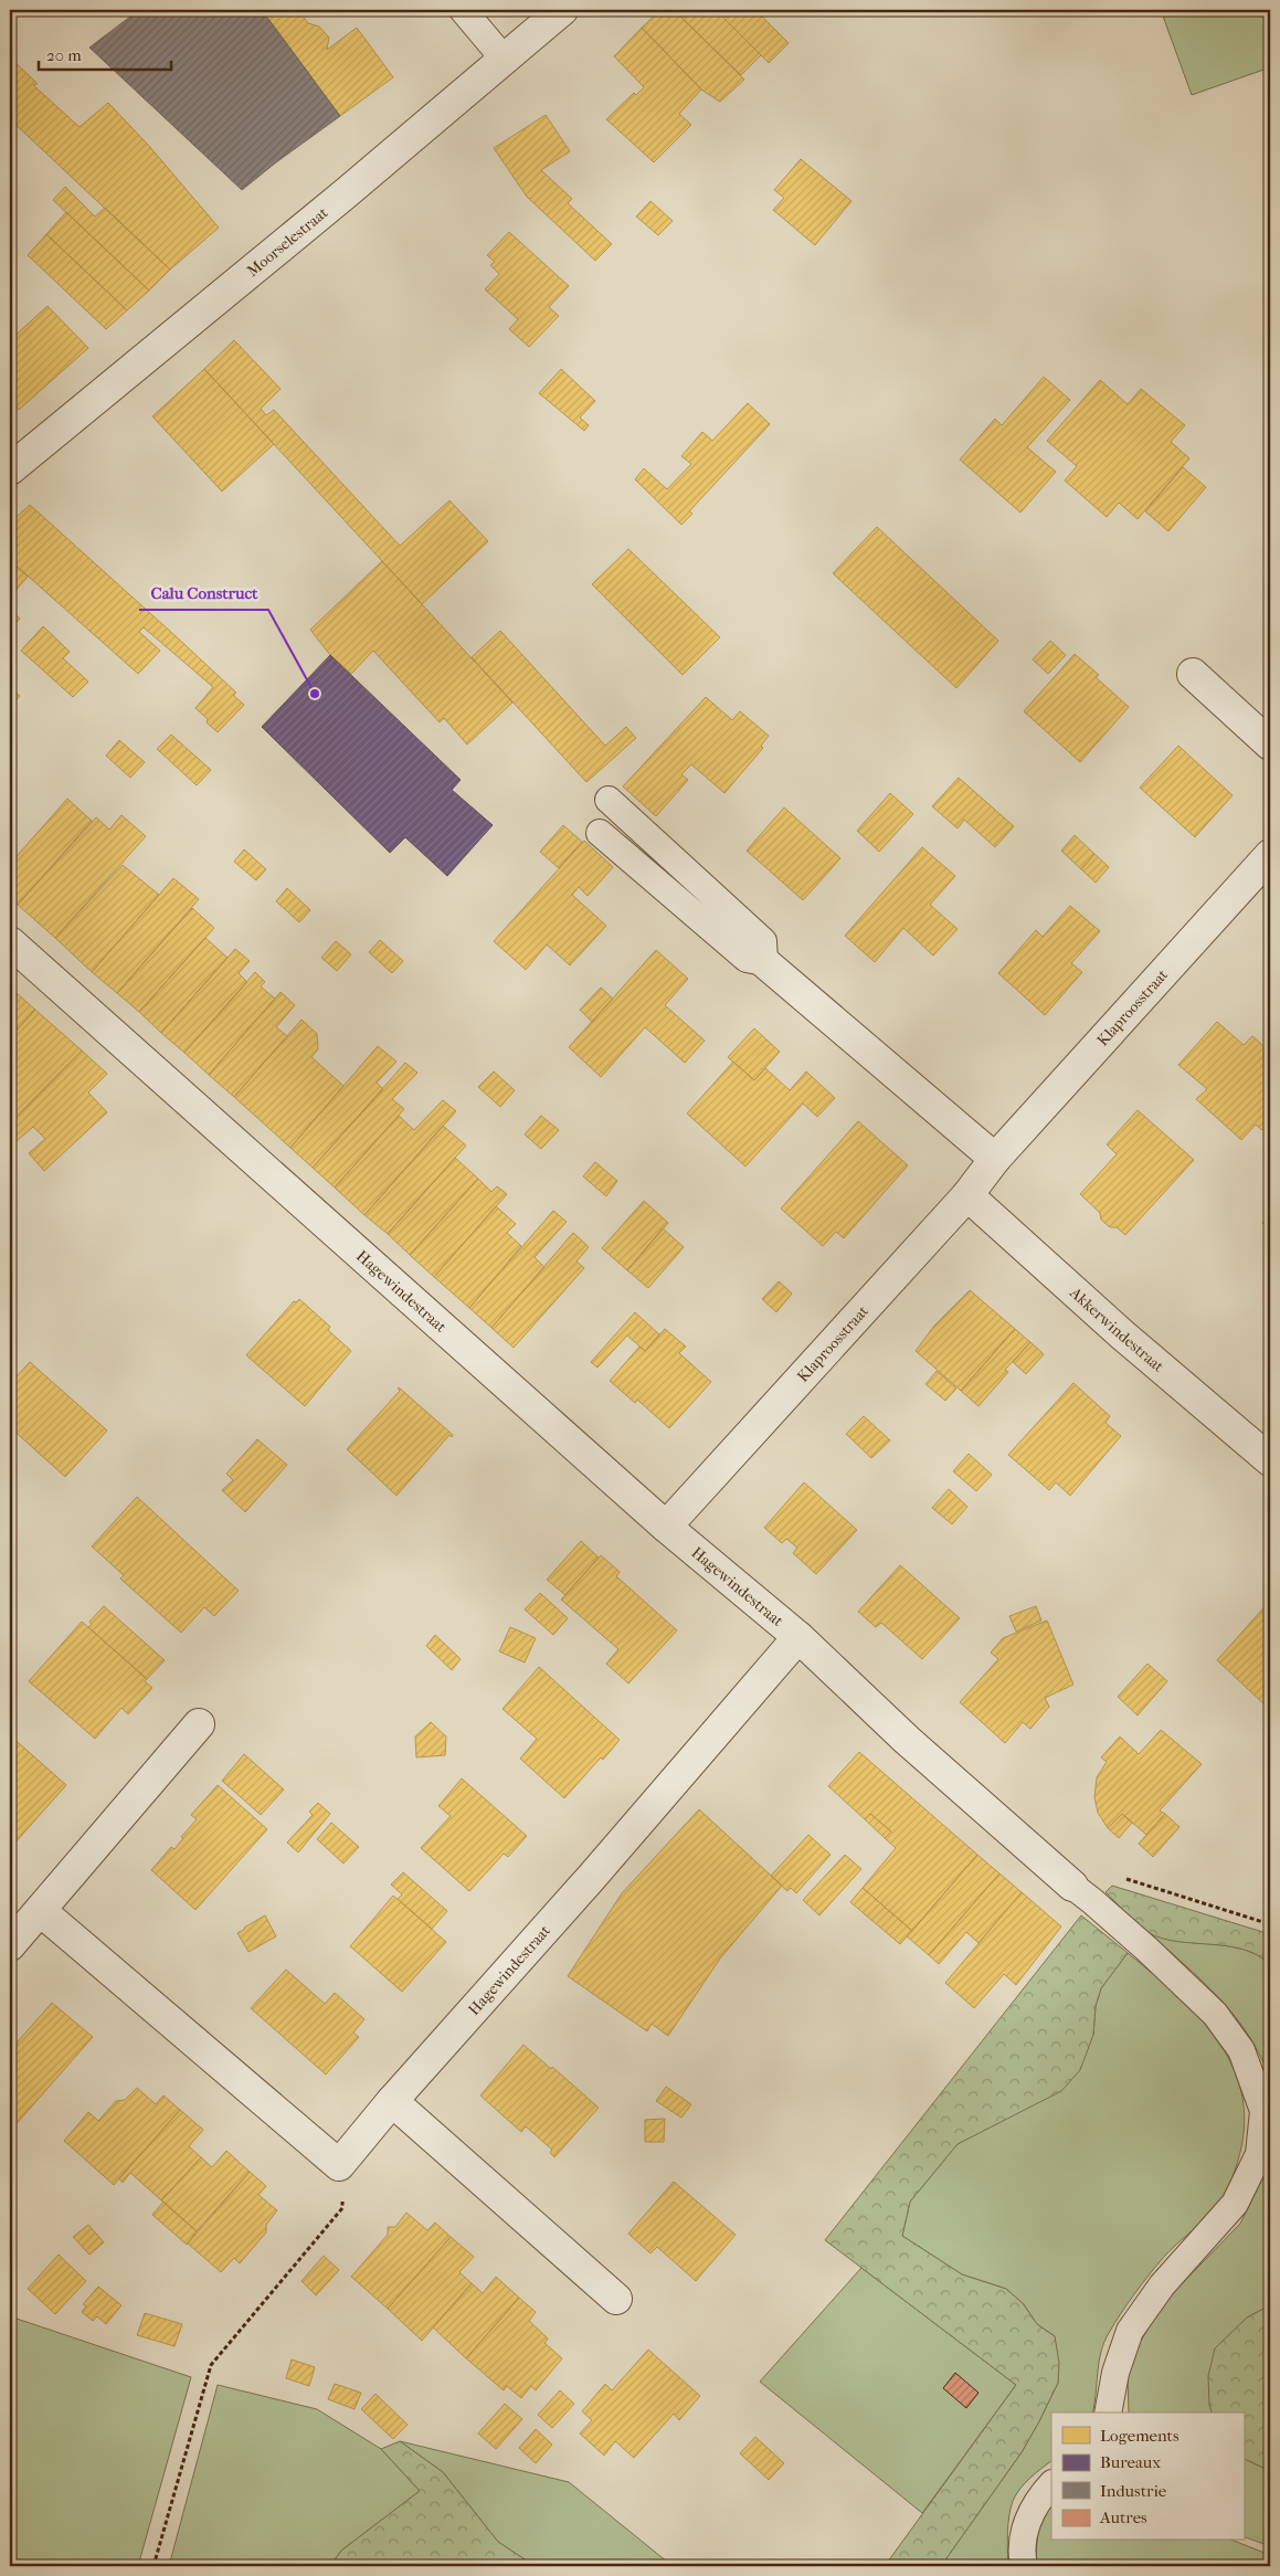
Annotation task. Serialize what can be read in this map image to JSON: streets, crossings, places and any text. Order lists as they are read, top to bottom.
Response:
{
  "streets": {
    "street": [
      "Moorselestraat",
      "Klaproosstraat",
      "Hagewindestraat",
      "Akkerwindestraat"
    ]
  },
  "crossings": [
    ["Klaproosstraat", "Hagewindestraat"],
    ["Klaproosstraat", "Akkerwindestraat"]
  ],
  "places": ["Calu Construct"],
  "legend": [
    "Logements",
    "Bureaux",
    "Industrie",
    "Autres"
  ],
  "scale_bar": "20 m"
}
